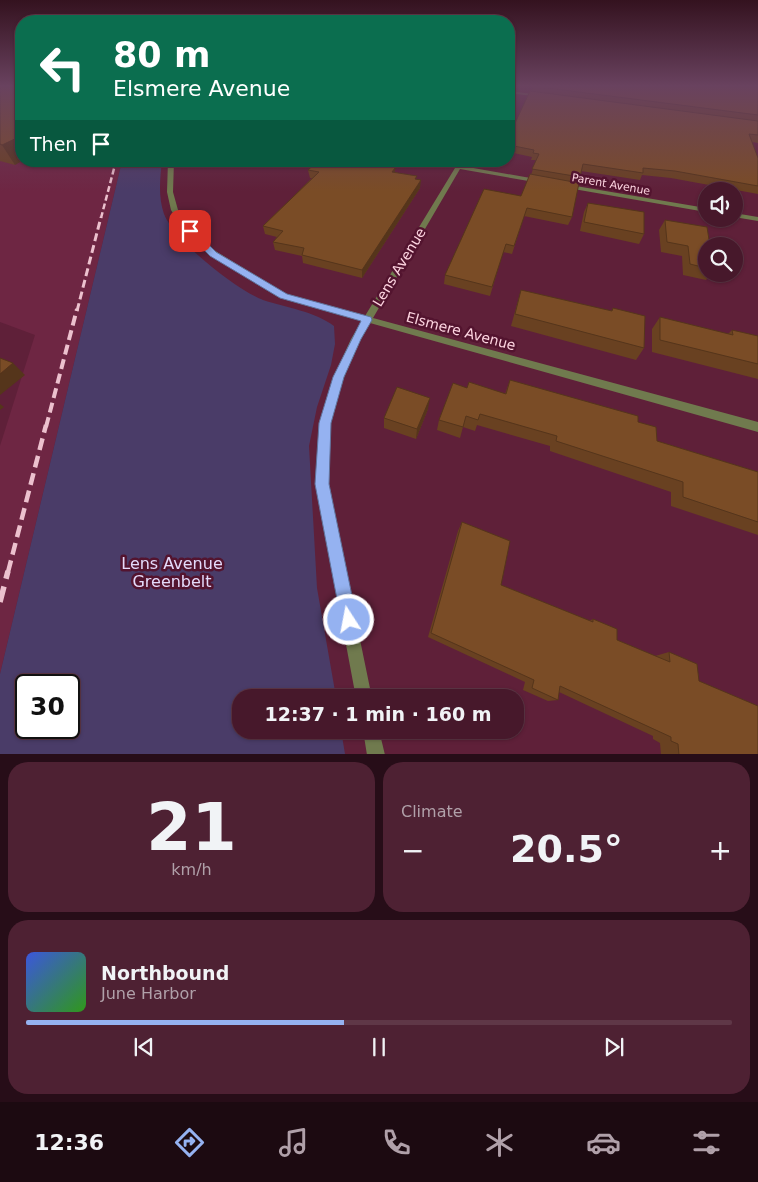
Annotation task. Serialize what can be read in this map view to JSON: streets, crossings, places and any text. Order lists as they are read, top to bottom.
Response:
{
  "streets": {
    "street": ["Parent Avenue", "Lens Avenue", "Elsmere Avenue"]
  },
  "crossings": [
    ["Lens Avenue", "Elsmere Avenue"]
  ],
  "parks": ["Lens Avenue Greenbelt"],
  "page": {
    "turn": ["80 m", "Elsmere Avenue"],
    "then": "Then",
    "limit": "30",
    "trip": "12:37 · 1 min · 160 m",
    "tile": [
      ["21", "km/h"],
      "Climate"
    ],
    "heat": ["−", "20.5°", "+"],
    "song": ["Northbound", "June Harbor"],
    "tabs": "12:36"
  }
}
